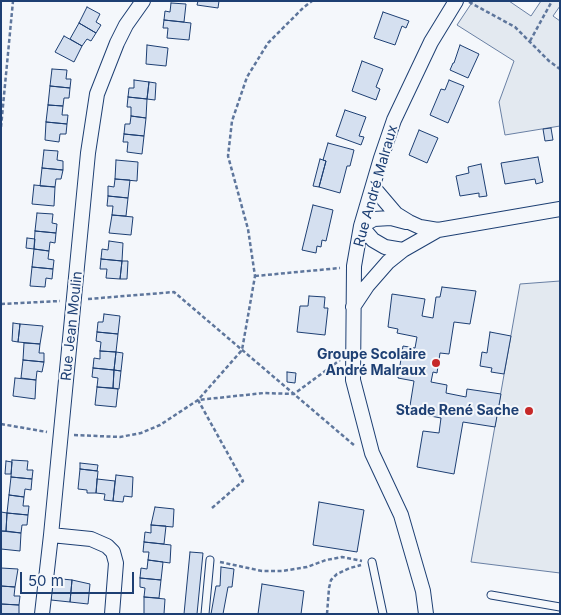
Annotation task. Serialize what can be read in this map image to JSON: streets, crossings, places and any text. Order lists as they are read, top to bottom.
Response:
{
  "streets": {
    "street": ["Rue André Malraux", "Rue Jean Moulin"]
  },
  "places": ["Groupe Scolaire André Malraux", "Stade René Sache"],
  "scale_bar": "50 m"
}
